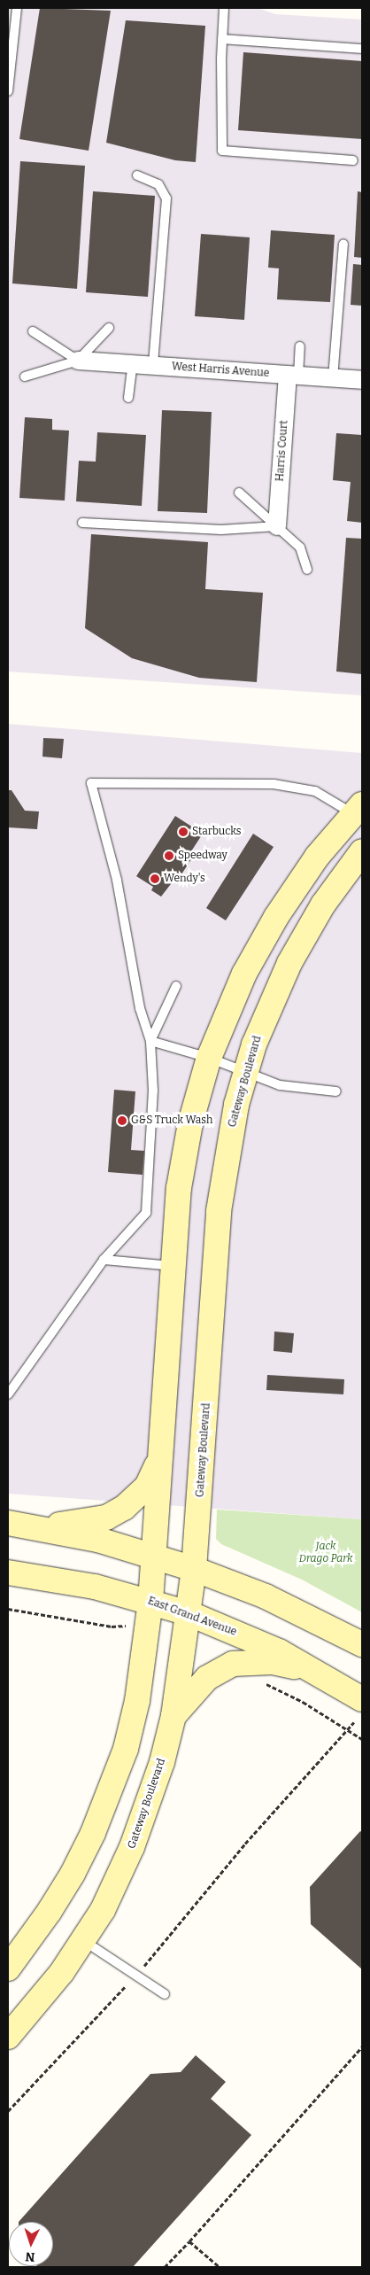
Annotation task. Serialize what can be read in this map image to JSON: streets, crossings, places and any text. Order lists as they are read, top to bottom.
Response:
{
  "streets": {
    "main road": ["Gateway Boulevard", "East Grand Avenue"],
    "street": ["West Harris Avenue", "Harris Court"]
  },
  "crossings": [
    ["West Harris Avenue", "Harris Court"],
    ["Gateway Boulevard", "East Grand Avenue"]
  ],
  "parks": ["Jack Drago Park"],
  "places": [
    "Starbucks",
    "Speedway",
    "Wendy's",
    "G&S Truck Wash"
  ],
  "north": "bottom"
}
